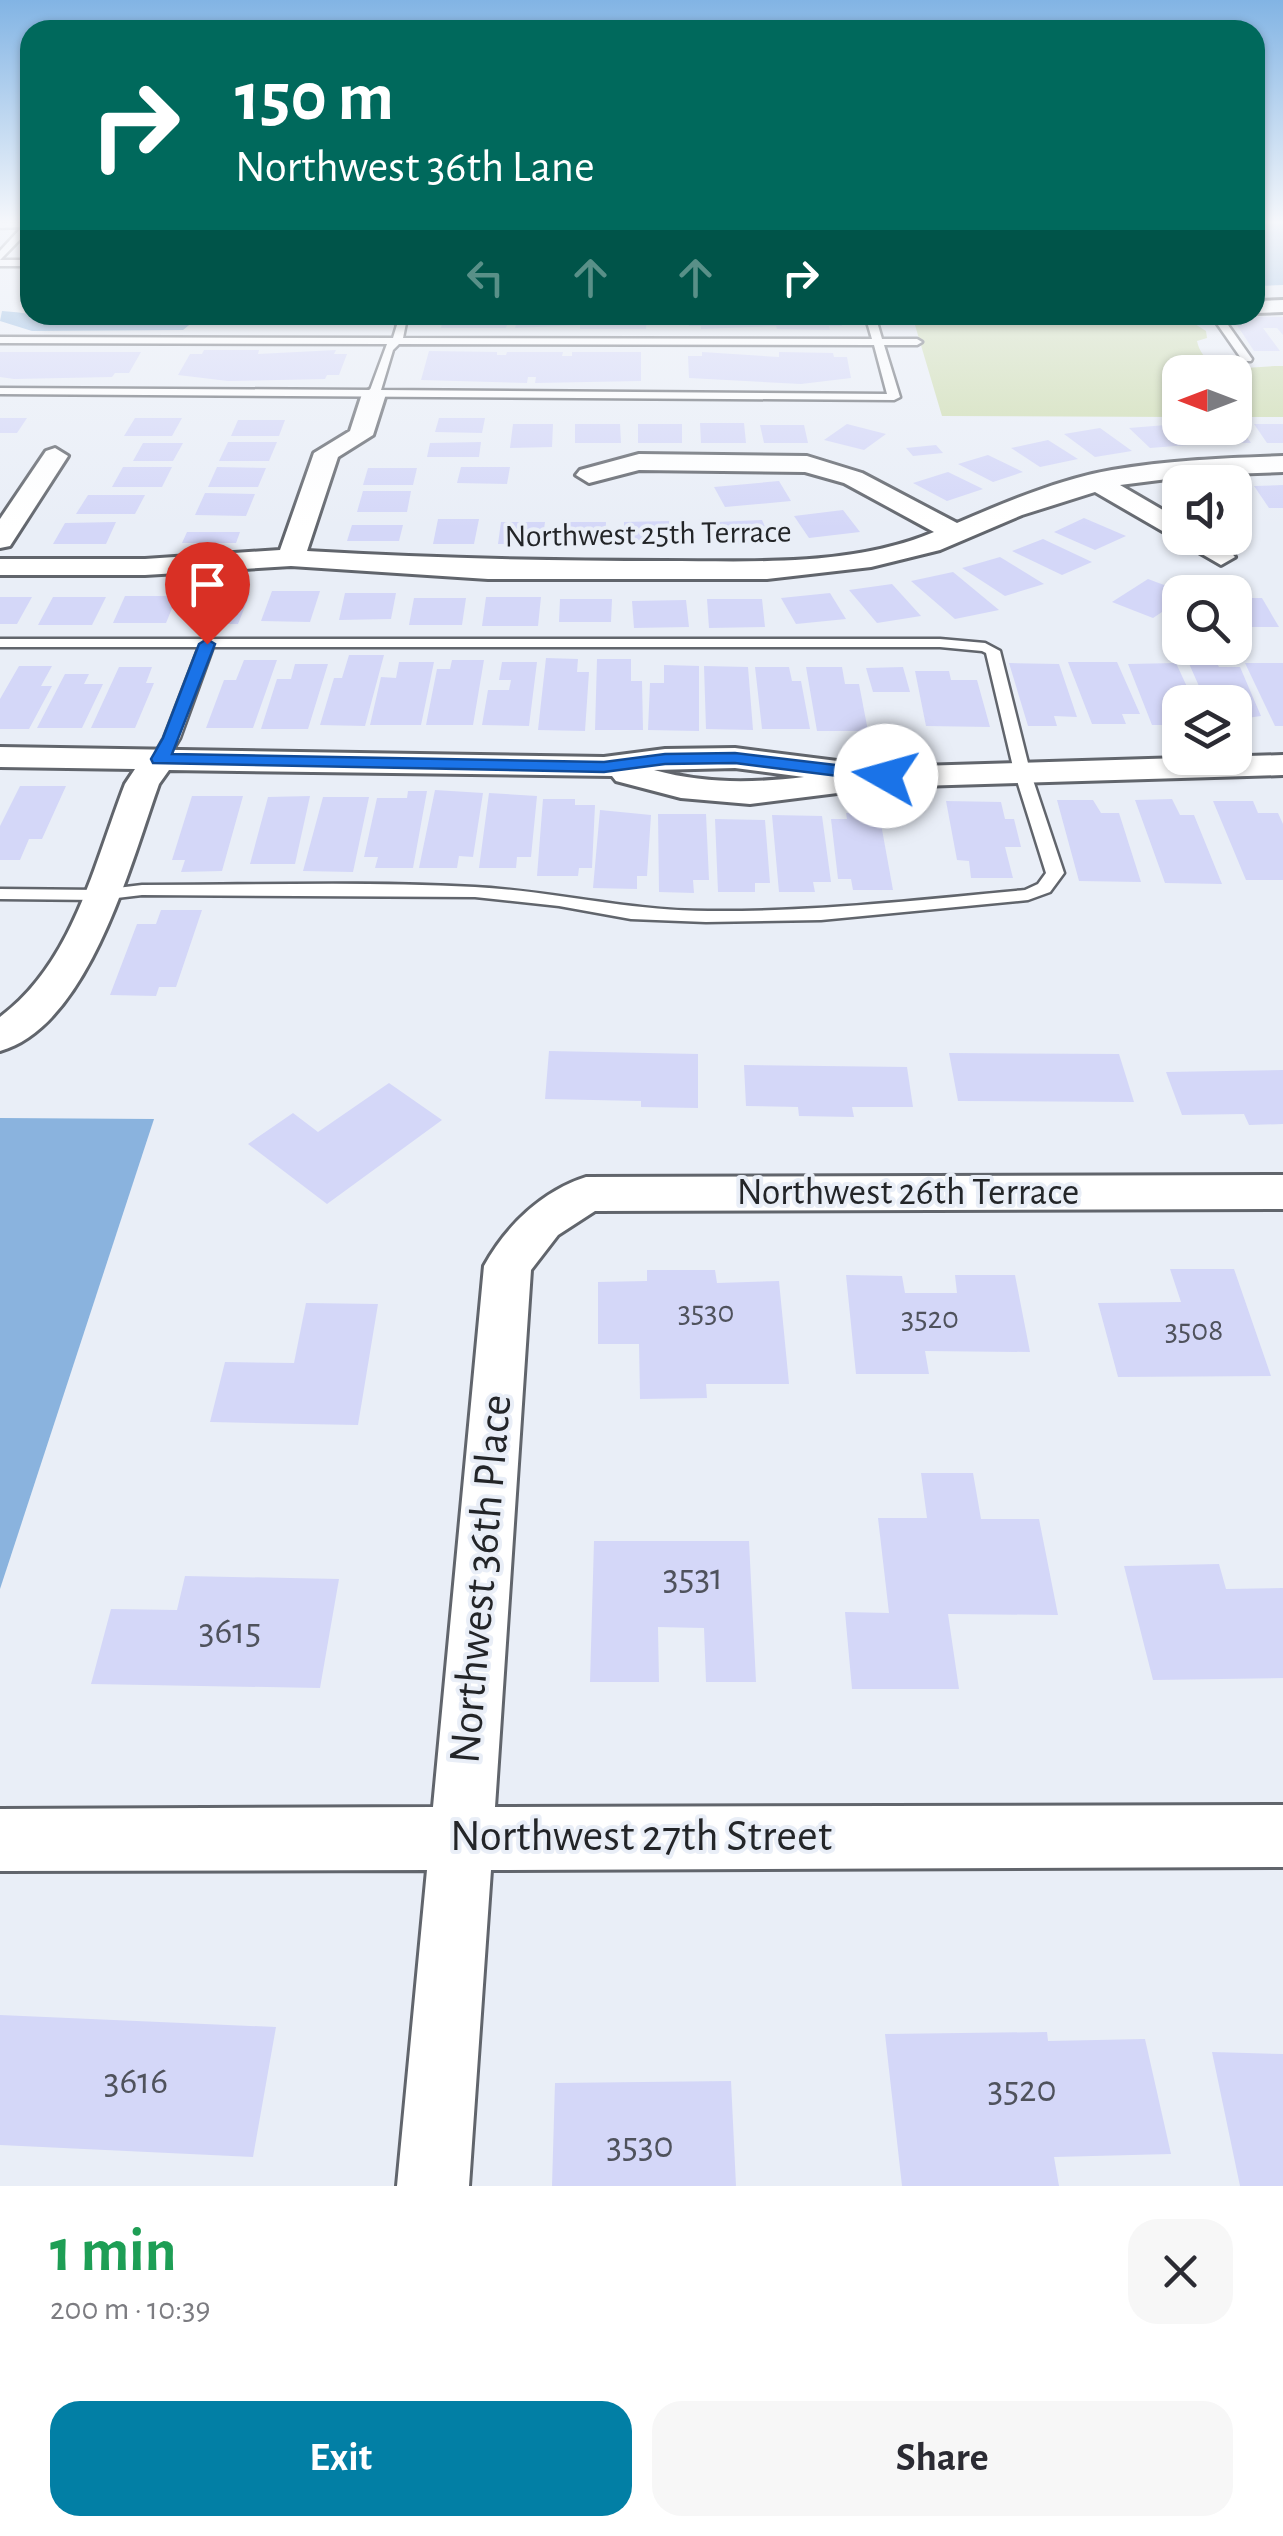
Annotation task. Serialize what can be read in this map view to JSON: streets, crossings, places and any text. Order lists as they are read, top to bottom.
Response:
{
  "streets": {
    "street": [
      "Northwest 25th Terrace",
      "Northwest 26th Terrace",
      "Northwest 36th Place",
      "Northwest 27th Street"
    ]
  },
  "crossings": [
    ["Northwest 26th Terrace", "Northwest 36th Place"],
    ["Northwest 36th Place", "Northwest 27th Street"]
  ],
  "house_numbers": [
    "3530",
    "3520",
    "3508",
    "3531",
    "3615",
    "3616",
    "3520",
    "3530"
  ],
  "north": "left",
  "page": {
    "turn": ["150 m", "Northwest 36th Lane"],
    "heading": ["1 min", "200 m · 10:39"],
    "buttons": ["Exit", "Share"]
  }
}
